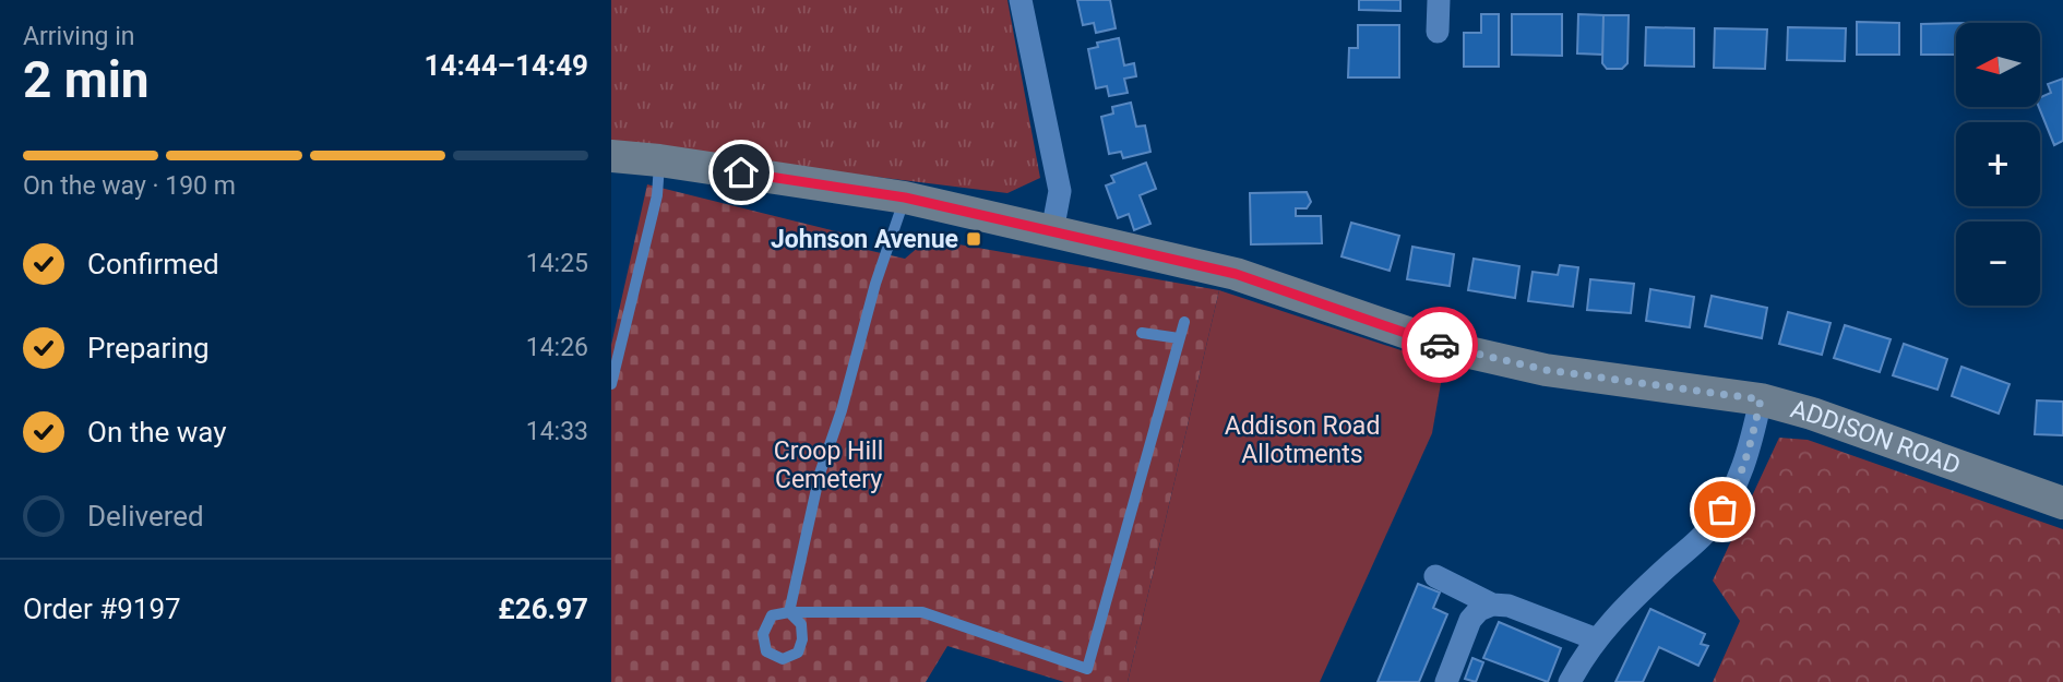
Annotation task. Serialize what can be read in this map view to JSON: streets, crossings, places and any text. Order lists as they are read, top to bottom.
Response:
{
  "streets": {
    "street": ["ADDISON ROAD"]
  },
  "parks": ["Addison Road Allotments", "Croop Hill Cemetery"],
  "places": {
    "transit": ["Johnson Avenue"]
  },
  "north": "left",
  "page": {
    "heading": ["2 min", "Arriving in", "14:44–14:49"],
    "panel": ["Order #9197", "£26.97"],
    "map_buttons": ["+", "−"],
    "bar": "On the way · 190 m",
    "list": [
      ["Confirmed", "14:25"],
      ["Preparing", "14:26"],
      ["On the way", "14:33"],
      "Delivered"
    ]
  }
}
